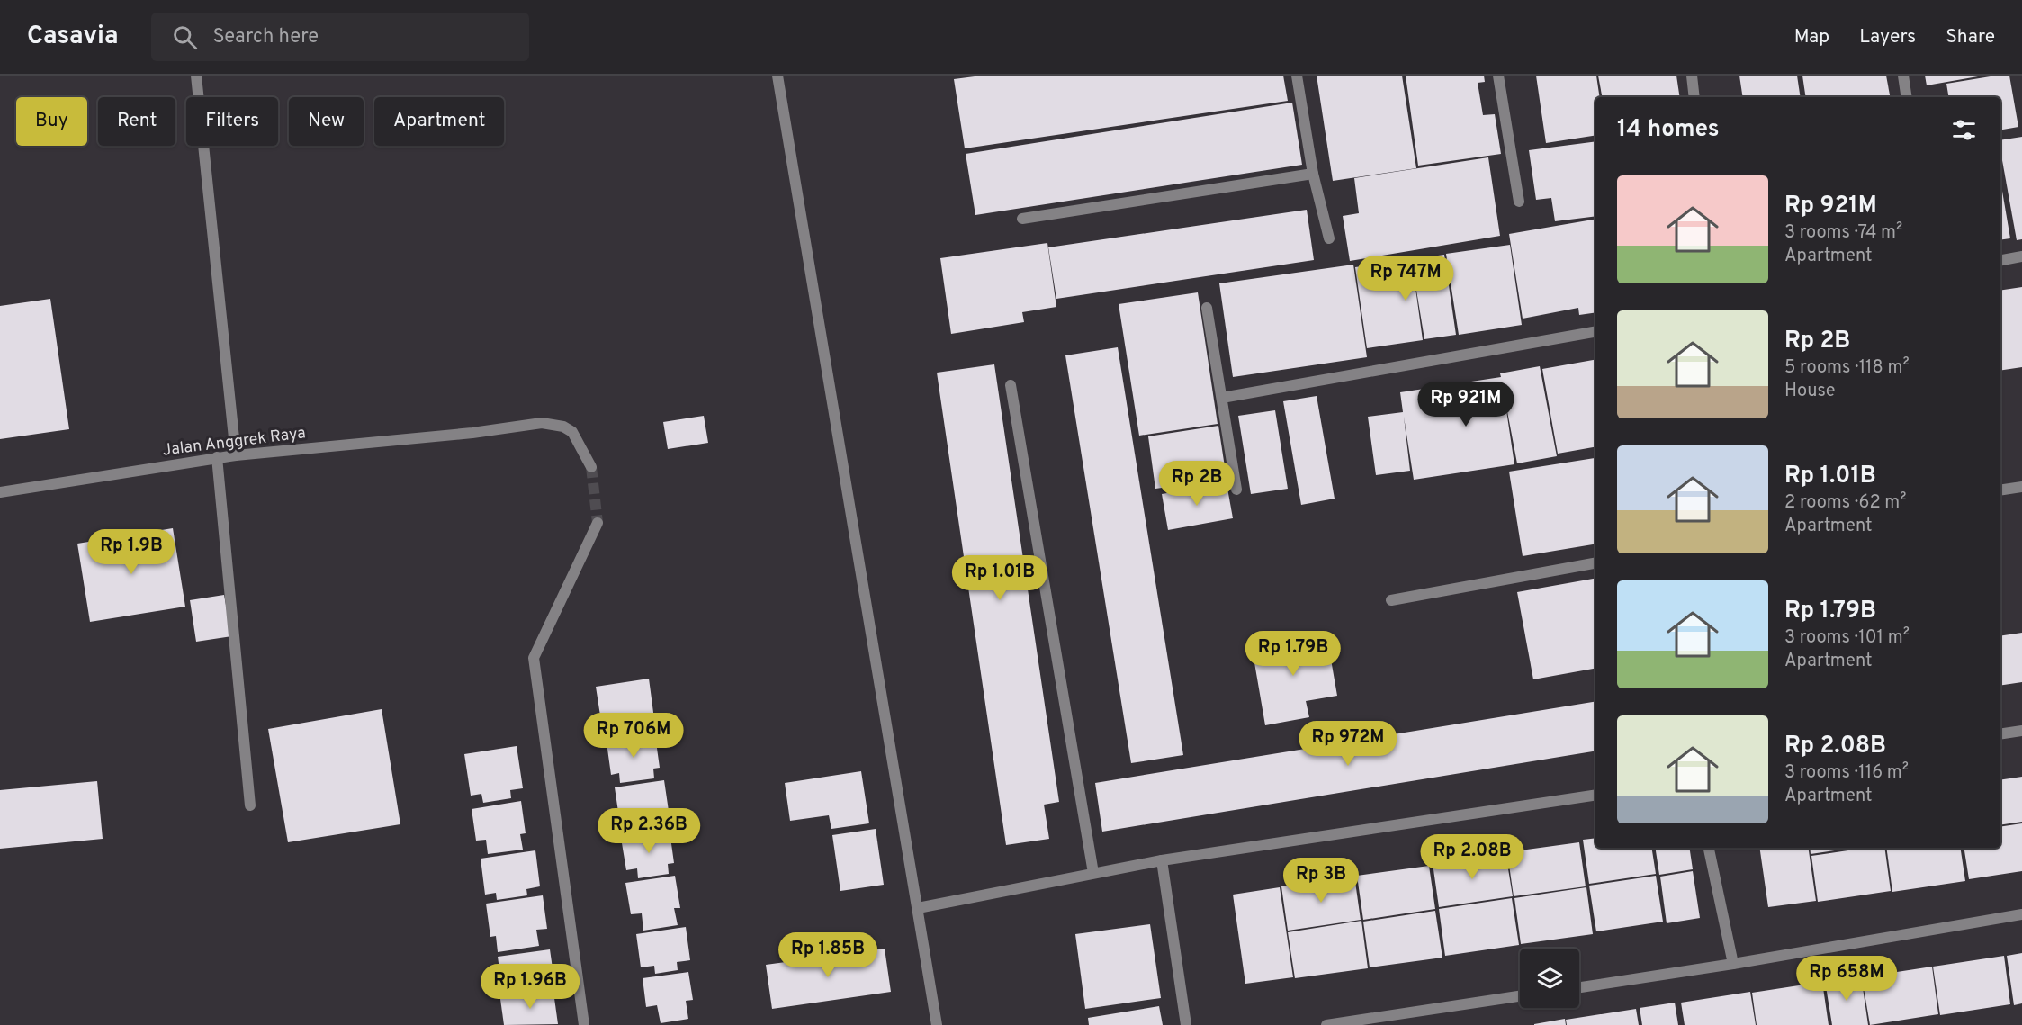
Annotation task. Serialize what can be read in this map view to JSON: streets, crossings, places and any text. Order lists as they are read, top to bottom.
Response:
{
  "streets": {
    "street": ["Jalan Anggrek Raya"]
  },
  "page": {
    "header": "Casavia",
    "search": "Search here",
    "nav": ["Map", "Layers", "Share"],
    "chip": [
      "Buy",
      "Rent",
      "Filters",
      "New",
      "Apartment"
    ],
    "heading": "14 homes",
    "list": [
      {
        "name": "Rp 921M",
        "note": "3 rooms · 74 m² · Apartment"
      },
      {
        "name": "Rp 2B",
        "note": "5 rooms · 118 m² · House"
      },
      {
        "name": "Rp 1.01B",
        "note": "2 rooms · 62 m² · Apartment"
      },
      {
        "name": "Rp 1.79B",
        "note": "3 rooms · 101 m² · Apartment"
      },
      {
        "name": "Rp 2.08B",
        "note": "3 rooms · 116 m² · Apartment"
      }
    ],
    "price": [
      "Rp 747M",
      "Rp 921M",
      "Rp 2B",
      "Rp 1.9B",
      "Rp 1.01B",
      "Rp 1.79B",
      "Rp 706M",
      "Rp 972M",
      "Rp 2.36B",
      "Rp 2.08B",
      "Rp 3B",
      "Rp 1.85B",
      "Rp 658M",
      "Rp 1.96B"
    ]
  }
}
